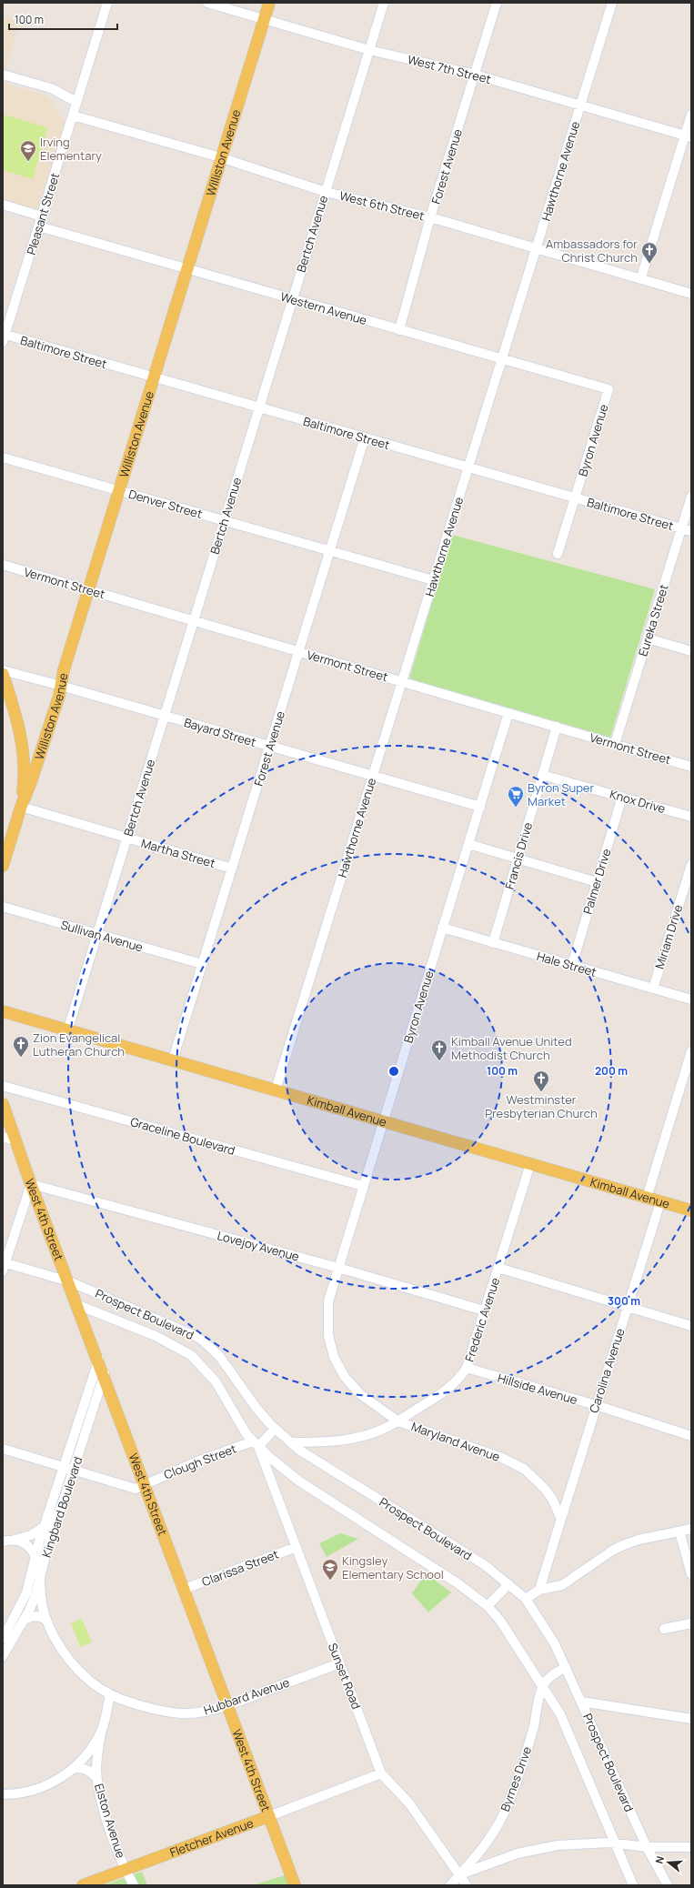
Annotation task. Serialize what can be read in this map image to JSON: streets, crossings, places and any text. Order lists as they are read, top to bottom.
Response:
{
  "streets": {
    "main road": [
      "Williston Avenue",
      "Kimball Avenue",
      "West 4th Street",
      "Fletcher Avenue"
    ],
    "street": [
      "West 7th Street",
      "Forest Avenue",
      "Hawthorne Avenue",
      "West 6th Street",
      "Pleasant Street",
      "Bertch Avenue",
      "Western Avenue",
      "Baltimore Street",
      "Byron Avenue",
      "Denver Street",
      "Vermont Street",
      "Eureka Street",
      "Bayard Street",
      "Knox Drive",
      "Martha Street",
      "Francis Drive",
      "Palmer Drive",
      "Sullivan Avenue",
      "Miriam Drive",
      "Hale Street",
      "Graceline Boulevard",
      "Lovejoy Avenue",
      "Prospect Boulevard",
      "Frederic Avenue",
      "Carolina Avenue",
      "Hillside Avenue",
      "Maryland Avenue",
      "Clough Street",
      "Kingbard Boulevard",
      "Clarissa Street",
      "Sunset Road",
      "Hubbard Avenue",
      "Byrnes Drive",
      "Elston Avenue"
    ]
  },
  "crossings": [
    ["West 7th Street", "Williston Avenue"],
    ["West 7th Street", "Forest Avenue"],
    ["West 7th Street", "Hawthorne Avenue"],
    ["West 7th Street", "Bertch Avenue"],
    ["Williston Avenue", "West 6th Street"],
    ["Williston Avenue", "Western Avenue"],
    ["Williston Avenue", "Baltimore Street"],
    ["Williston Avenue", "Denver Street"],
    ["Williston Avenue", "Vermont Street"],
    ["Williston Avenue", "Bayard Street"],
    ["Williston Avenue", "Martha Street"],
    ["Forest Avenue", "West 6th Street"],
    ["Forest Avenue", "Western Avenue"],
    ["Forest Avenue", "Baltimore Street"],
    ["Forest Avenue", "Denver Street"],
    ["Forest Avenue", "Vermont Street"],
    ["Forest Avenue", "Bayard Street"],
    ["Forest Avenue", "Martha Street"],
    ["Forest Avenue", "Sullivan Avenue"],
    ["Forest Avenue", "Kimball Avenue"],
    ["Hawthorne Avenue", "West 6th Street"],
    ["Hawthorne Avenue", "Western Avenue"],
    ["Hawthorne Avenue", "Baltimore Street"],
    ["Hawthorne Avenue", "Denver Street"],
    ["Hawthorne Avenue", "Vermont Street"],
    ["Hawthorne Avenue", "Bayard Street"],
    ["Hawthorne Avenue", "Kimball Avenue"],
    ["West 6th Street", "Pleasant Street"],
    ["West 6th Street", "Bertch Avenue"],
    ["Pleasant Street", "Western Avenue"],
    ["Pleasant Street", "Baltimore Street"],
    ["Bertch Avenue", "Western Avenue"],
    ["Bertch Avenue", "Baltimore Street"],
    ["Bertch Avenue", "Denver Street"],
    ["Bertch Avenue", "Vermont Street"],
    ["Bertch Avenue", "Bayard Street"],
    ["Bertch Avenue", "Martha Street"],
    ["Bertch Avenue", "Sullivan Avenue"],
    ["Bertch Avenue", "Kimball Avenue"],
    ["Western Avenue", "Byron Avenue"],
    ["Baltimore Street", "Byron Avenue"],
    ["Baltimore Street", "Eureka Street"],
    ["Byron Avenue", "Vermont Street"],
    ["Byron Avenue", "Bayard Street"],
    ["Byron Avenue", "Hale Street"],
    ["Byron Avenue", "Kimball Avenue"],
    ["Byron Avenue", "Graceline Boulevard"],
    ["Byron Avenue", "Lovejoy Avenue"],
    ["Byron Avenue", "Maryland Avenue"],
    ["Vermont Street", "Eureka Street"],
    ["Vermont Street", "Francis Drive"],
    ["Knox Drive", "Francis Drive"],
    ["Knox Drive", "Palmer Drive"],
    ["Francis Drive", "Hale Street"],
    ["Palmer Drive", "Hale Street"],
    ["Miriam Drive", "Hale Street"],
    ["Kimball Avenue", "Frederic Avenue"],
    ["Kimball Avenue", "Carolina Avenue"],
    ["West 4th Street", "Lovejoy Avenue"],
    ["West 4th Street", "Prospect Boulevard"],
    ["West 4th Street", "Clough Street"],
    ["West 4th Street", "Kingbard Boulevard"],
    ["West 4th Street", "Clarissa Street"],
    ["West 4th Street", "Hubbard Avenue"],
    ["West 4th Street", "Fletcher Avenue"],
    ["Lovejoy Avenue", "Frederic Avenue"],
    ["Prospect Boulevard", "Frederic Avenue"],
    ["Prospect Boulevard", "Clough Street"],
    ["Prospect Boulevard", "Sunset Road"],
    ["Prospect Boulevard", "Byrnes Drive"],
    ["Frederic Avenue", "Hillside Avenue"],
    ["Frederic Avenue", "Maryland Avenue"],
    ["Carolina Avenue", "Hillside Avenue"],
    ["Carolina Avenue", "Maryland Avenue"],
    ["Clough Street", "Kingbard Boulevard"],
    ["Clough Street", "Sunset Road"],
    ["Kingbard Boulevard", "Hubbard Avenue"],
    ["Clarissa Street", "Sunset Road"],
    ["Sunset Road", "Hubbard Avenue"],
    ["Sunset Road", "Byrnes Drive"],
    ["Sunset Road", "Fletcher Avenue"],
    ["Elston Avenue", "Fletcher Avenue"]
  ],
  "places": {
    "school or university": ["Irving Elementary", "Kingsley Elementary School"],
    "church": [
      "Ambassadors for Christ Church",
      "Zion Evangelical Lutheran Church",
      "Kimball Avenue United Methodist Church",
      "Westminster Presbyterian Church"
    ],
    "supermarket": ["Byron Super Market"]
  },
  "scale_bar": "100 m",
  "north": "left",
  "rings": ["100 m", "200 m", "300 m"]
}
